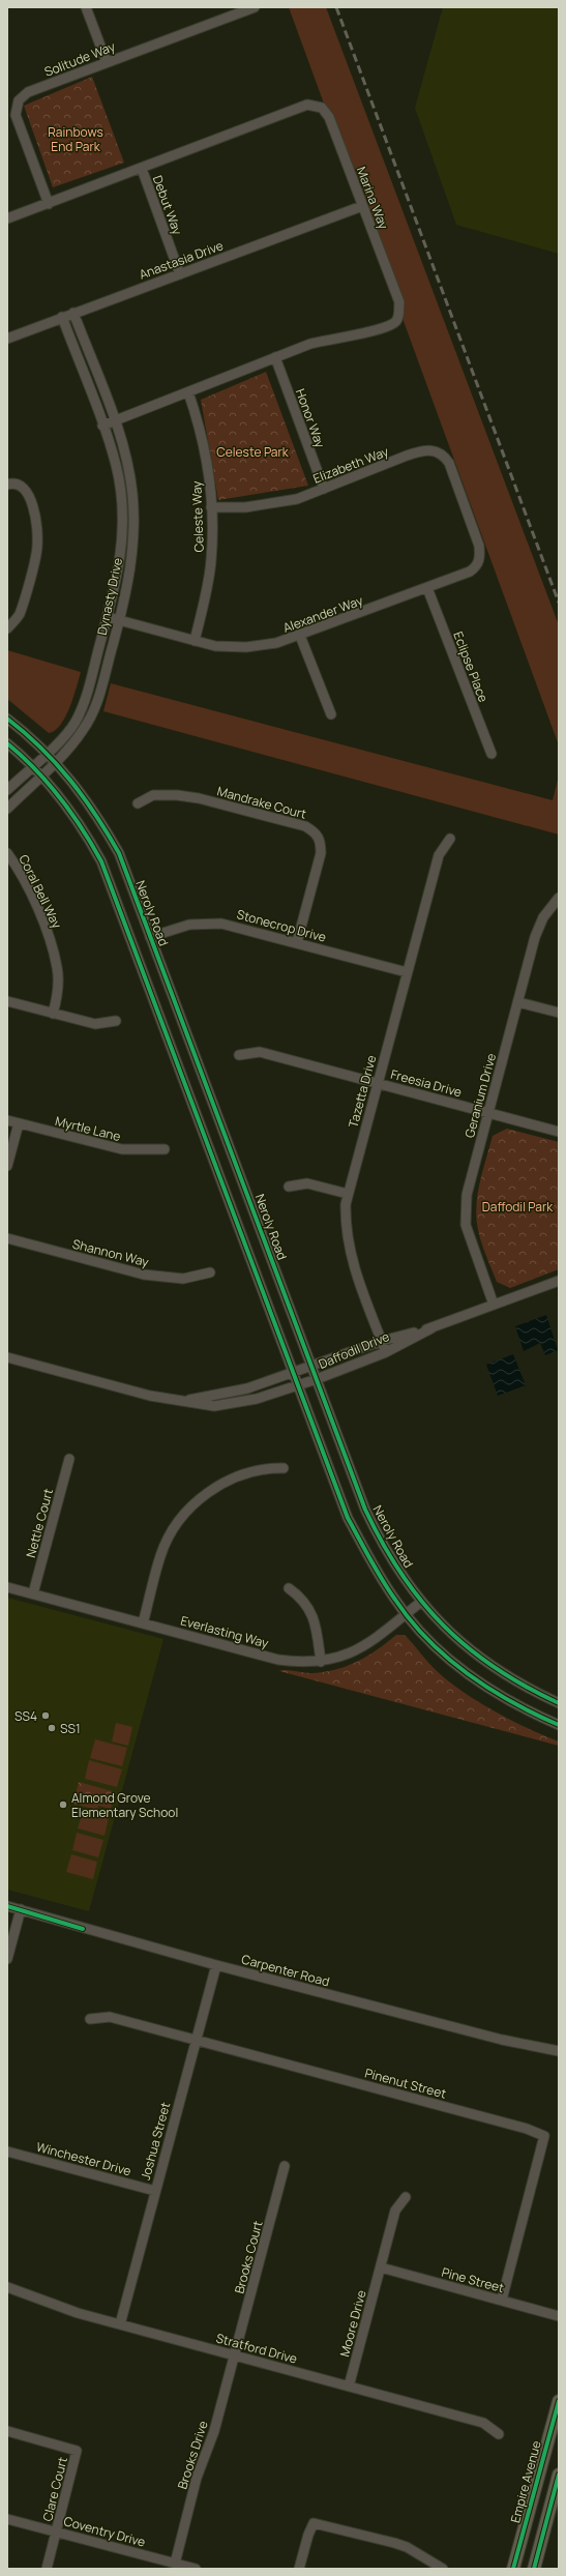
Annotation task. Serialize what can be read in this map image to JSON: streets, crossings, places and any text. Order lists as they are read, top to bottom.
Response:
{
  "streets": {
    "main road": ["Empire Avenue"],
    "street": [
      "Solitude Way",
      "Marina Way",
      "Debut Way",
      "Anastasia Drive",
      "Honor Way",
      "Elizabeth Way",
      "Celeste Way",
      "Dynasty Drive",
      "Alexander Way",
      "Eclipse Place",
      "Mandrake Court",
      "Coral Bell Way",
      "Neroly Road",
      "Stonecrop Drive",
      "Freesia Drive",
      "Tazetta Drive",
      "Geranium Drive",
      "Myrtle Lane",
      "Shannon Way",
      "Daffodil Drive",
      "Nettle Court",
      "Everlasting Way",
      "Carpenter Road",
      "Pinenut Street",
      "Joshua Street",
      "Winchester Drive",
      "Brooks Court",
      "Pine Street",
      "Moore Drive",
      "Stratford Drive",
      "Brooks Drive",
      "Clare Court",
      "Coventry Drive"
    ]
  },
  "crossings": [
    ["Solitude Way", "Marina Way"],
    ["Marina Way", "Debut Way"],
    ["Marina Way", "Anastasia Drive"],
    ["Marina Way", "Honor Way"],
    ["Marina Way", "Celeste Way"],
    ["Marina Way", "Dynasty Drive"],
    ["Debut Way", "Anastasia Drive"],
    ["Anastasia Drive", "Dynasty Drive"],
    ["Honor Way", "Elizabeth Way"],
    ["Elizabeth Way", "Celeste Way"],
    ["Elizabeth Way", "Alexander Way"],
    ["Celeste Way", "Alexander Way"],
    ["Dynasty Drive", "Alexander Way"],
    ["Dynasty Drive", "Neroly Road"],
    ["Alexander Way", "Eclipse Place"],
    ["Mandrake Court", "Stonecrop Drive"],
    ["Neroly Road", "Stonecrop Drive"],
    ["Neroly Road", "Daffodil Drive"],
    ["Neroly Road", "Everlasting Way"],
    ["Stonecrop Drive", "Tazetta Drive"],
    ["Freesia Drive", "Tazetta Drive"],
    ["Freesia Drive", "Geranium Drive"],
    ["Tazetta Drive", "Daffodil Drive"],
    ["Geranium Drive", "Daffodil Drive"],
    ["Nettle Court", "Everlasting Way"],
    ["Carpenter Road", "Joshua Street"],
    ["Pinenut Street", "Joshua Street"],
    ["Pinenut Street", "Pine Street"],
    ["Joshua Street", "Winchester Drive"],
    ["Joshua Street", "Stratford Drive"],
    ["Brooks Court", "Stratford Drive"],
    ["Brooks Court", "Brooks Drive"],
    ["Pine Street", "Moore Drive"],
    ["Moore Drive", "Stratford Drive"],
    ["Stratford Drive", "Brooks Drive"],
    ["Brooks Drive", "Coventry Drive"],
    ["Clare Court", "Coventry Drive"]
  ],
  "parks": ["Rainbows End Park", "Celeste Park", "Daffodil Park"],
  "places": ["SS4", "SS1", "Almond Grove Elementary School"]
}
